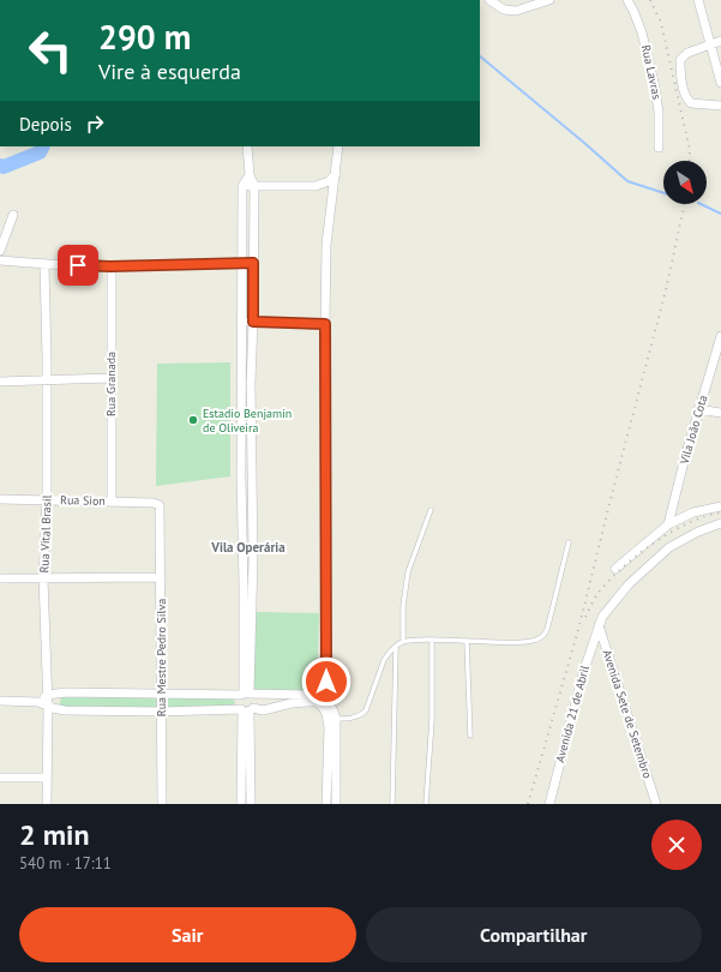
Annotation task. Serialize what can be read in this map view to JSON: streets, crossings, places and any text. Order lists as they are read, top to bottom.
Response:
{
  "streets": {
    "street": [
      "Rua Lavras",
      "Rua Granada",
      "Vila João Cota",
      "Rua Sion",
      "Rua Vital Brasil",
      "Rua Mestre Pedro Silva",
      "Avenida 21 de Abril",
      "Avenida Sete de Setembro"
    ]
  },
  "crossings": [
    ["Rua Granada", "Rua Sion"],
    ["Rua Sion", "Rua Vital Brasil"],
    ["Rua Sion", "Rua Mestre Pedro Silva"],
    ["Avenida 21 de Abril", "Avenida Sete de Setembro"]
  ],
  "districts": ["Vila Operária"],
  "places": ["Estadio Benjamin de Oliveira"],
  "north": "bottom right",
  "page": {
    "turn": ["290 m", "Vire à esquerda"],
    "then": "Depois",
    "heading": ["2 min", "540 m · 17:11"],
    "buttons": ["Sair", "Compartilhar"]
  }
}
